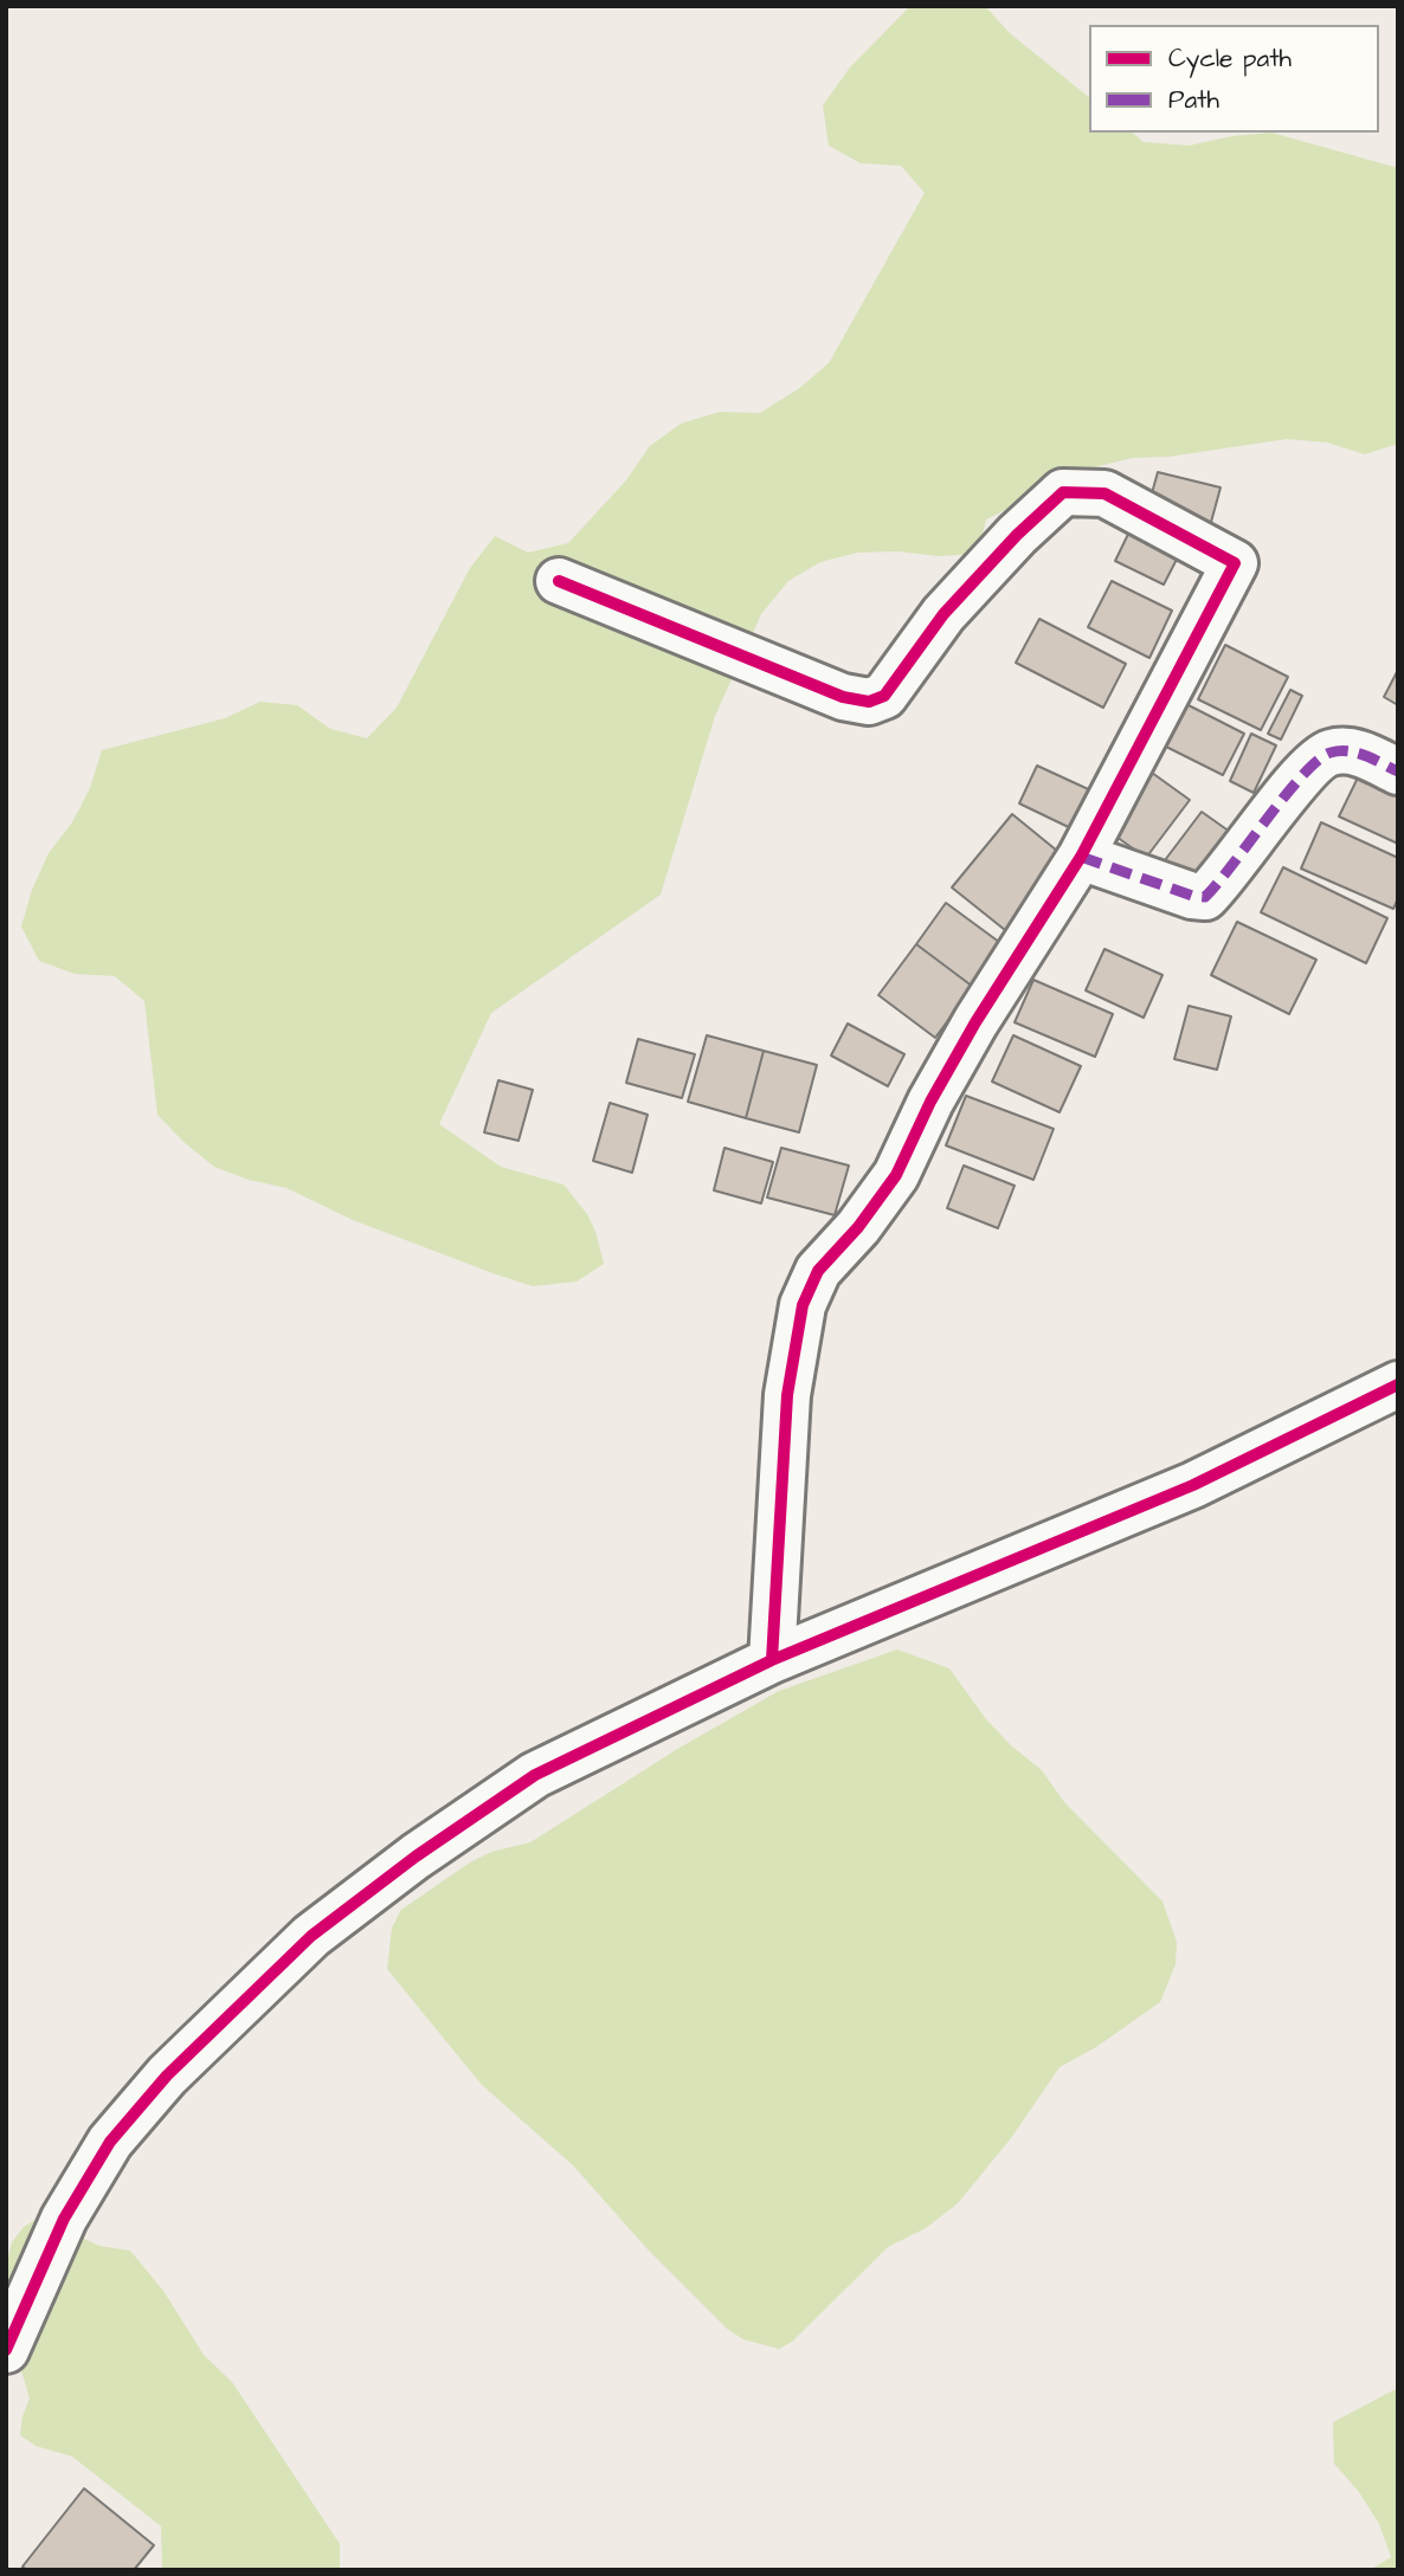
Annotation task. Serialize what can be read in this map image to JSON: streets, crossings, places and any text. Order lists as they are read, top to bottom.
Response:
{
  "legend": ["Cycle path", "Path"]
}
